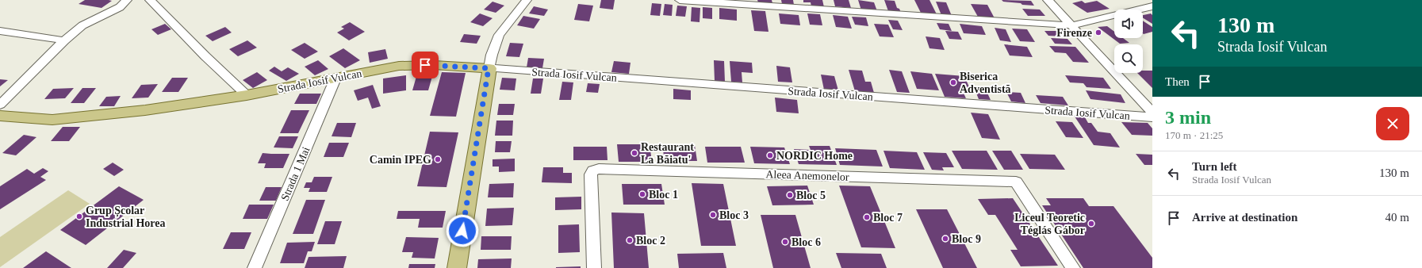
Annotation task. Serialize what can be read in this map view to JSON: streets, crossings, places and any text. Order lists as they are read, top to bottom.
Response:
{
  "streets": {
    "main road": ["Strada Iosif Vulcan"],
    "street": ["Strada 1 Mai", "Aleea Anemonelor"]
  },
  "crossings": [
    ["Strada Iosif Vulcan", "Strada 1 Mai"]
  ],
  "places": [
    "Firenze",
    "Biserica Adventistă",
    "Restaurant La Băiatu'",
    "NORDIC Home",
    "Camin IPEG",
    "Bloc 1",
    "Bloc 5",
    "Bloc 3",
    "Grup Școlar Industrial Horea",
    "Bloc 7",
    "Liceul Teoretic Téglás Gábor",
    "Bloc 9",
    "Bloc 2",
    "Bloc 6"
  ],
  "page": {
    "turn": ["130 m", "Strada Iosif Vulcan"],
    "then": "Then",
    "heading": ["3 min", "170 m · 21:25"],
    "list": [
      {
        "name": "Turn left",
        "note": "Strada Iosif Vulcan",
        "value": "130 m"
      },
      {
        "name": "Arrive at destination",
        "value": "40 m"
      }
    ]
  }
}
